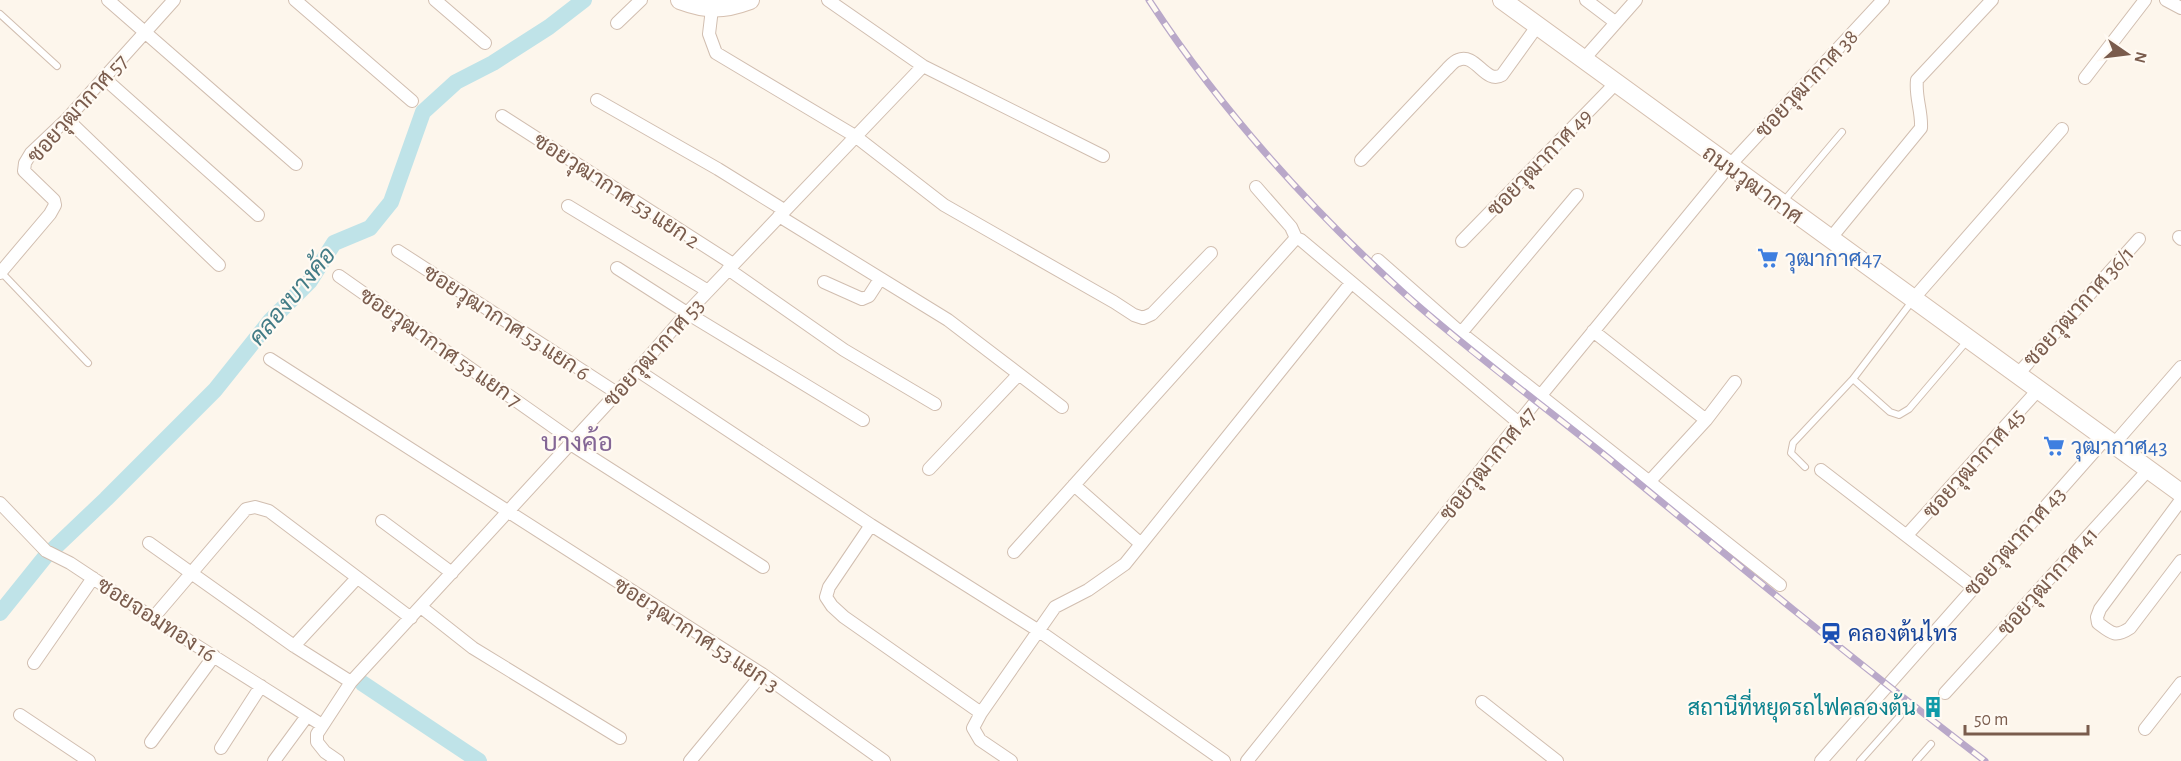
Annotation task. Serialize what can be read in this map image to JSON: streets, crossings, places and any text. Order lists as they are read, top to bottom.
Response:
{
  "streets": {
    "main road": ["ถนนวุฒากาศ"],
    "street": [
      "ซอยวุฒากาศ 38",
      "ซอยวุฒากาศ 57",
      "ซอยวุฒากาศ 49",
      "ซอยวุฒากาศ 53 แยก 2",
      "ซอยวุฒากาศ 36/1",
      "ซอยวุฒากาศ 53 แยก 6",
      "ซอยวุฒากาศ 53 แยก 7",
      "ซอยวุฒากาศ 53",
      "ซอยวุฒากาศ 47",
      "ซอยวุฒากาศ 45",
      "ซอยวุฒากาศ 43",
      "ซอยวุฒากาศ 41",
      "ซอยจอมทอง 16",
      "ซอยวุฒากาศ 53 แยก 3"
    ]
  },
  "crossings": [
    ["ซอยวุฒากาศ 38", "ถนนวุฒากาศ"],
    ["ซอยวุฒากาศ 38", "ซอยวุฒากาศ 47"],
    ["ซอยวุฒากาศ 49", "ถนนวุฒากาศ"],
    ["ถนนวุฒากาศ", "ซอยวุฒากาศ 36/1"],
    ["ถนนวุฒากาศ", "ซอยวุฒากาศ 47"],
    ["ถนนวุฒากาศ", "ซอยวุฒากาศ 45"],
    ["ถนนวุฒากาศ", "ซอยวุฒากาศ 43"],
    ["ถนนวุฒากาศ", "ซอยวุฒากาศ 41"],
    ["ซอยวุฒากาศ 53 แยก 2", "ซอยวุฒากาศ 53"],
    ["ซอยวุฒากาศ 53 แยก 6", "ซอยวุฒากาศ 53"],
    ["ซอยวุฒากาศ 53 แยก 7", "ซอยวุฒากาศ 53"],
    ["ซอยวุฒากาศ 53", "ซอยจอมทอง 16"],
    ["ซอยวุฒากาศ 53", "ซอยวุฒากาศ 53 แยก 3"]
  ],
  "districts": ["บางค้อ"],
  "water": ["คลองบางค้อ"],
  "places": {
    "supermarket": ["วุฒากาศ47", "วุฒากาศ43"],
    "station": ["คลองต้นไทร"],
    "building": ["สถานีที่หยุดรถไฟคลองต้น"]
  },
  "scale_bar": "50 m",
  "north": "right"
}
